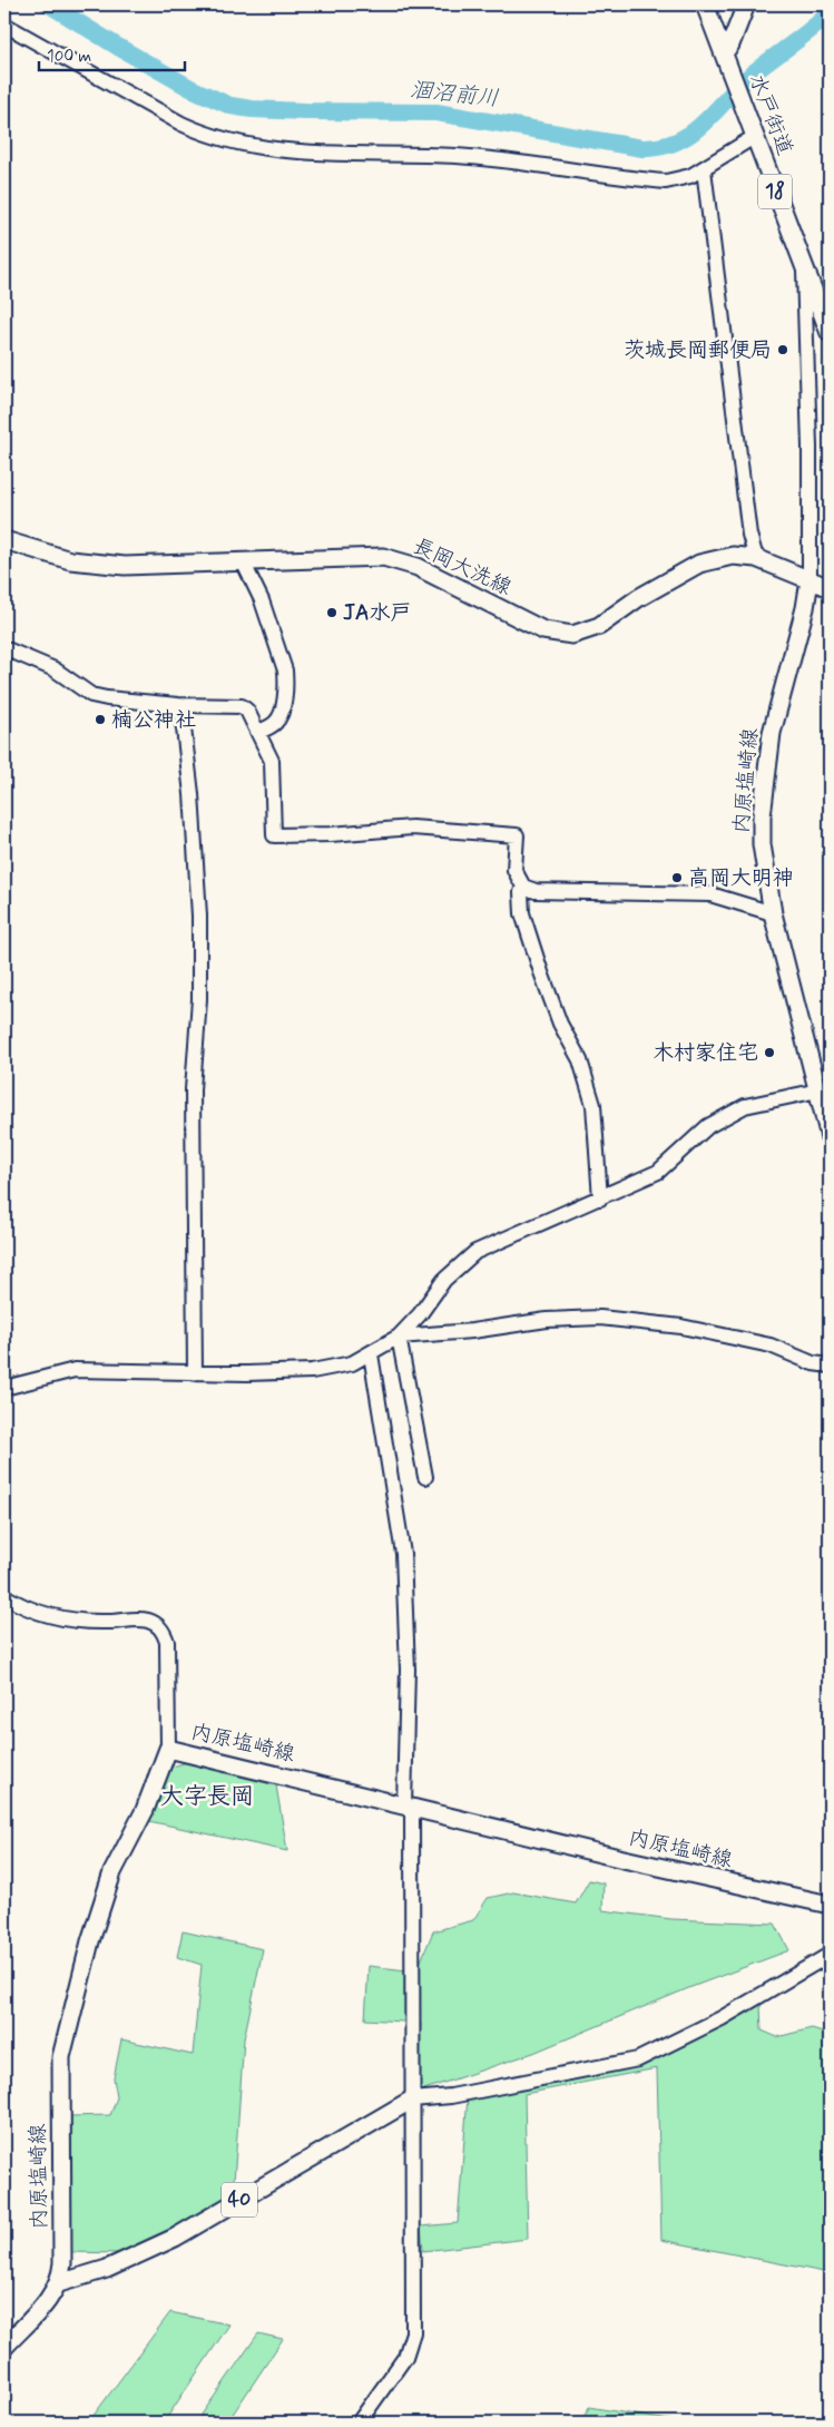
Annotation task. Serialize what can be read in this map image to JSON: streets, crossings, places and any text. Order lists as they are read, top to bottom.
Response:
{
  "streets": {
    "main road": [
      "水戸街道",
      "18",
      "長岡大洗線",
      "内原塩崎線",
      "40"
    ]
  },
  "crossings": [
    ["長岡大洗線", "内原塩崎線"],
    ["内原塩崎線", "40"]
  ],
  "districts": ["大字長岡"],
  "water": ["涸沼前川"],
  "places": [
    "茨城長岡郵便局",
    "JA水戸",
    "楠公神社",
    "高岡大明神",
    "木村家住宅"
  ],
  "scale_bar": "100 m"
}
